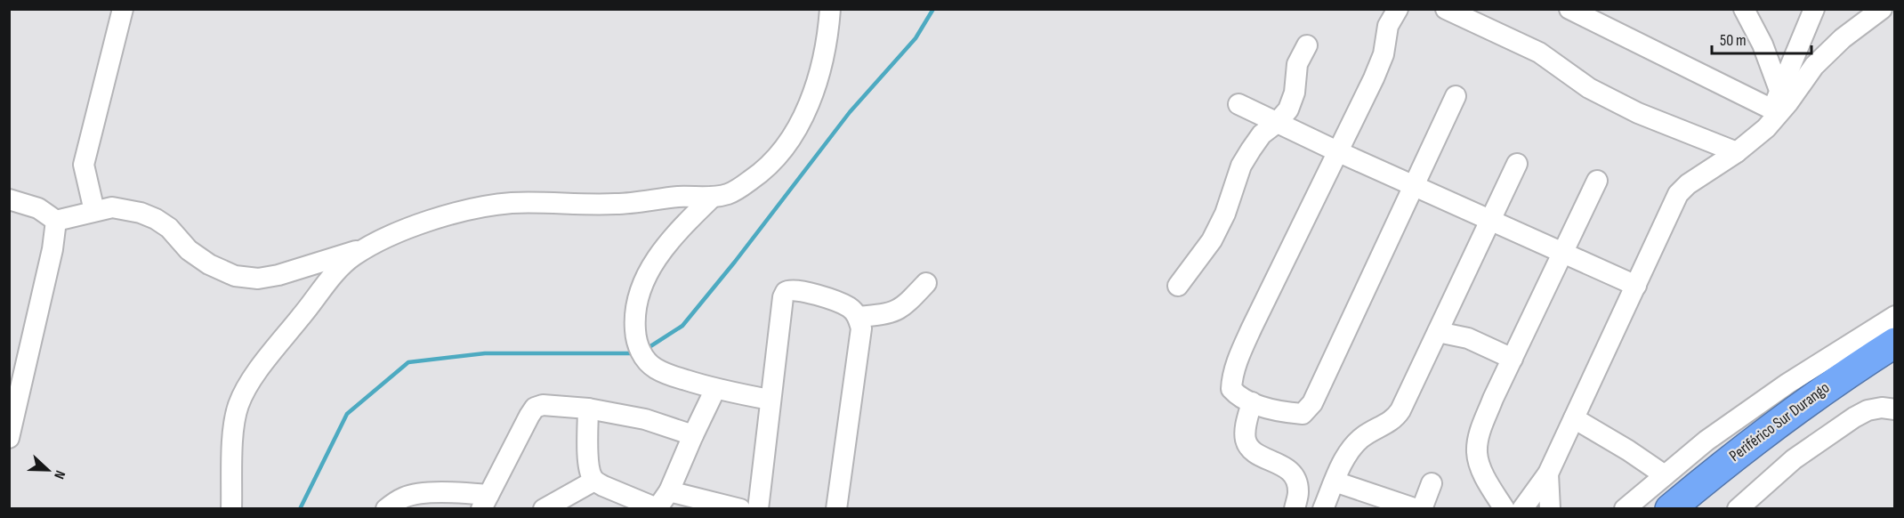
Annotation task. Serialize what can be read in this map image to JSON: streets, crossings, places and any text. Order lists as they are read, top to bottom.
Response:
{
  "streets": {
    "highway": ["Periférico Sur Durango"]
  },
  "scale_bar": "50 m",
  "north": "right"
}
